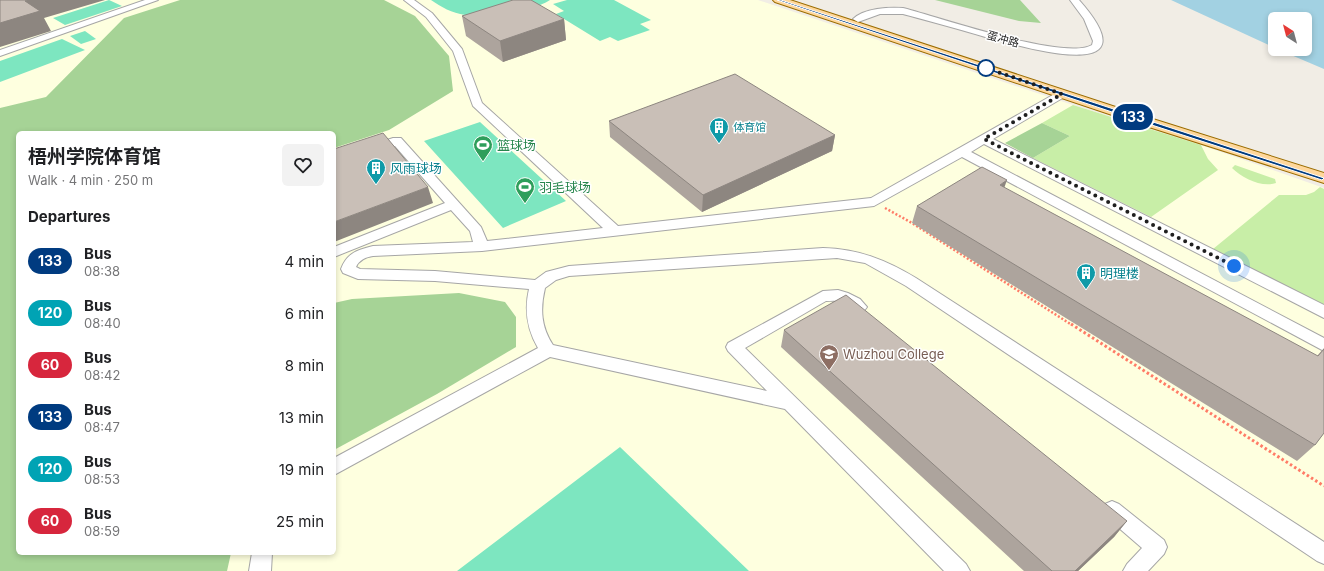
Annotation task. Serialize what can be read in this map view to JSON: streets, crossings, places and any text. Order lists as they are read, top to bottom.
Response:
{
  "streets": {
    "lane": ["蛋冲路"]
  },
  "places": {
    "building": ["体育馆", "风雨球场", "明理楼"],
    "sports": ["篮球场", "羽毛球场"],
    "school or university": ["Wuzhou College"]
  },
  "lines": ["bus line 133"],
  "north": "top left",
  "page": {
    "on_map": "133",
    "heading": [
      ["梧州学院体育馆", "Walk · 4 min · 250 m"],
      "Departures"
    ],
    "list": [
      {
        "mark": "133",
        "name": "Bus",
        "note": "08:38",
        "value": "4 min"
      },
      {
        "mark": "120",
        "name": "Bus",
        "note": "08:40",
        "value": "6 min"
      },
      {
        "mark": "60",
        "name": "Bus",
        "note": "08:42",
        "value": "8 min"
      },
      {
        "mark": "133",
        "name": "Bus",
        "note": "08:47",
        "value": "13 min"
      },
      {
        "mark": "120",
        "name": "Bus",
        "note": "08:53",
        "value": "19 min"
      },
      {
        "mark": "60",
        "name": "Bus",
        "note": "08:59",
        "value": "25 min"
      }
    ]
  }
}
